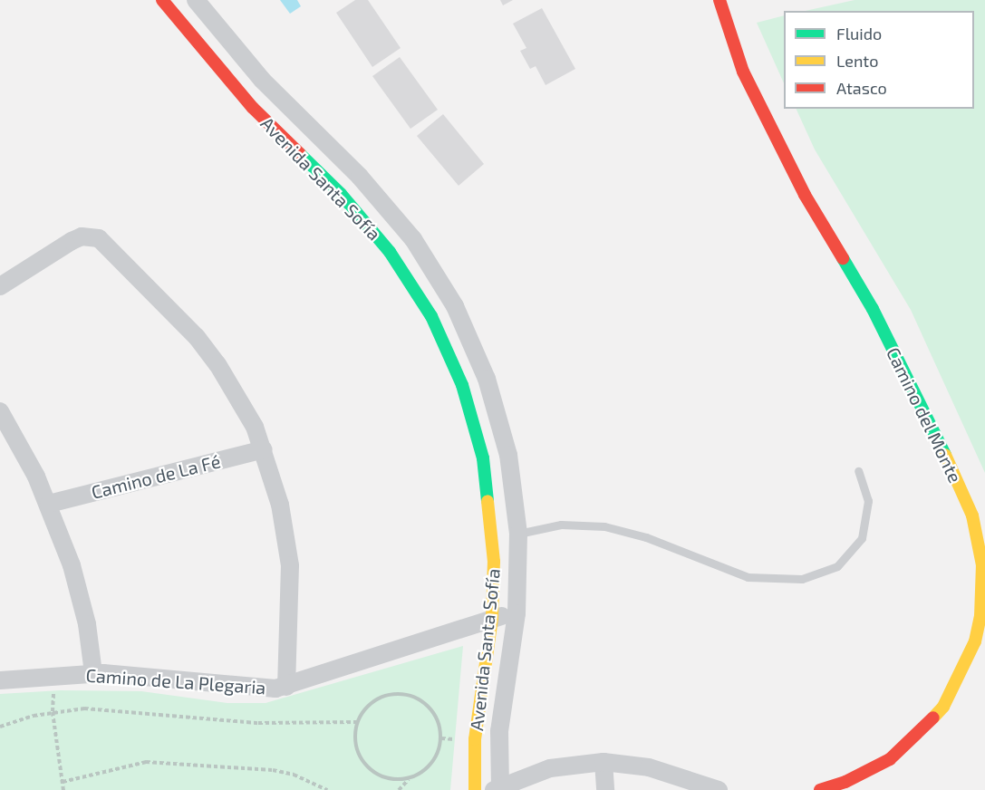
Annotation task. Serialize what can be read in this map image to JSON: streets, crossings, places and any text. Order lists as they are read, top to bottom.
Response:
{
  "streets": {
    "street": [
      "Avenida Santa Sofía",
      "Camino del Monte",
      "Camino de La Fé",
      "Camino de La Plegaria"
    ]
  },
  "crossings": [
    ["Avenida Santa Sofía", "Camino de La Plegaria"],
    ["Camino de La Fé", "Camino de La Plegaria"]
  ],
  "legend": ["Fluido", "Lento", "Atasco"]
}
